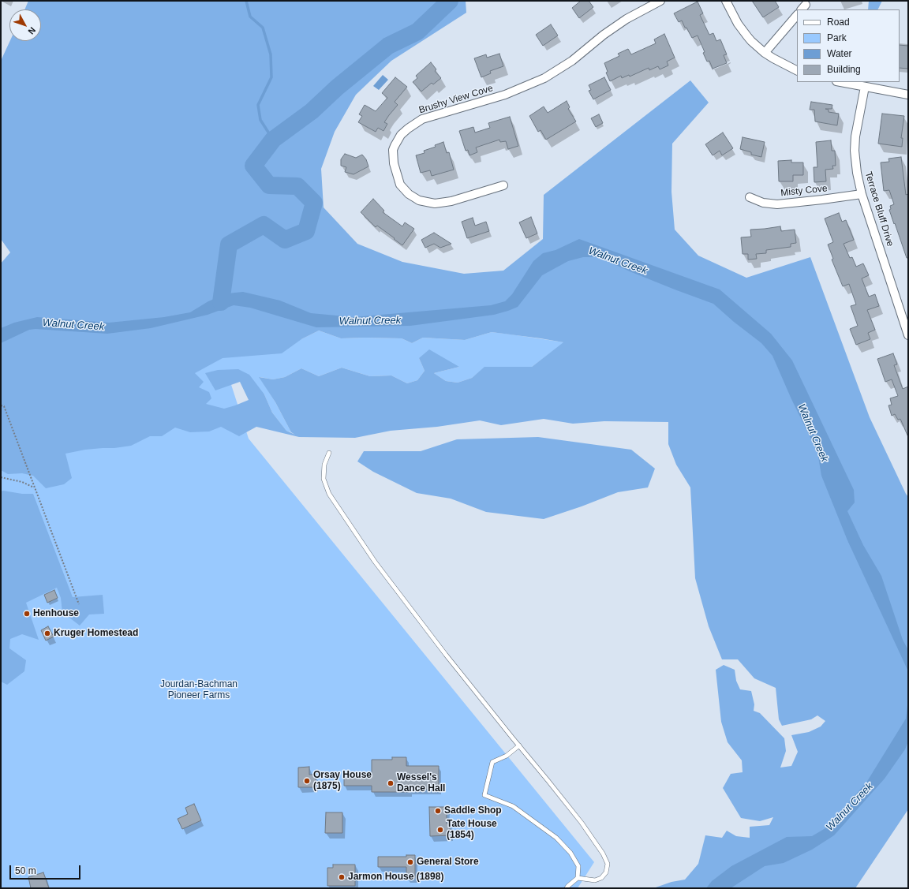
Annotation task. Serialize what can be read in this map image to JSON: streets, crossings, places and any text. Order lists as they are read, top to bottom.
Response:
{
  "streets": {
    "street": ["Brushy View Cove", "Misty Cove", "Terrace Bluff Drive"]
  },
  "crossings": [
    ["Misty Cove", "Terrace Bluff Drive"]
  ],
  "water": ["Walnut Creek"],
  "parks": ["Jourdan-Bachman Pioneer Farms"],
  "places": [
    "Henhouse",
    "Kruger Homestead",
    "Orsay House (1875)",
    "Wessel's Dance Hall",
    "Saddle Shop",
    "Tate House (1854)",
    "General Store",
    "Jarmon House (1898)"
  ],
  "legend": [
    "Road",
    "Park",
    "Water",
    "Building"
  ],
  "scale_bar": "50 m",
  "north": "bottom right"
}
